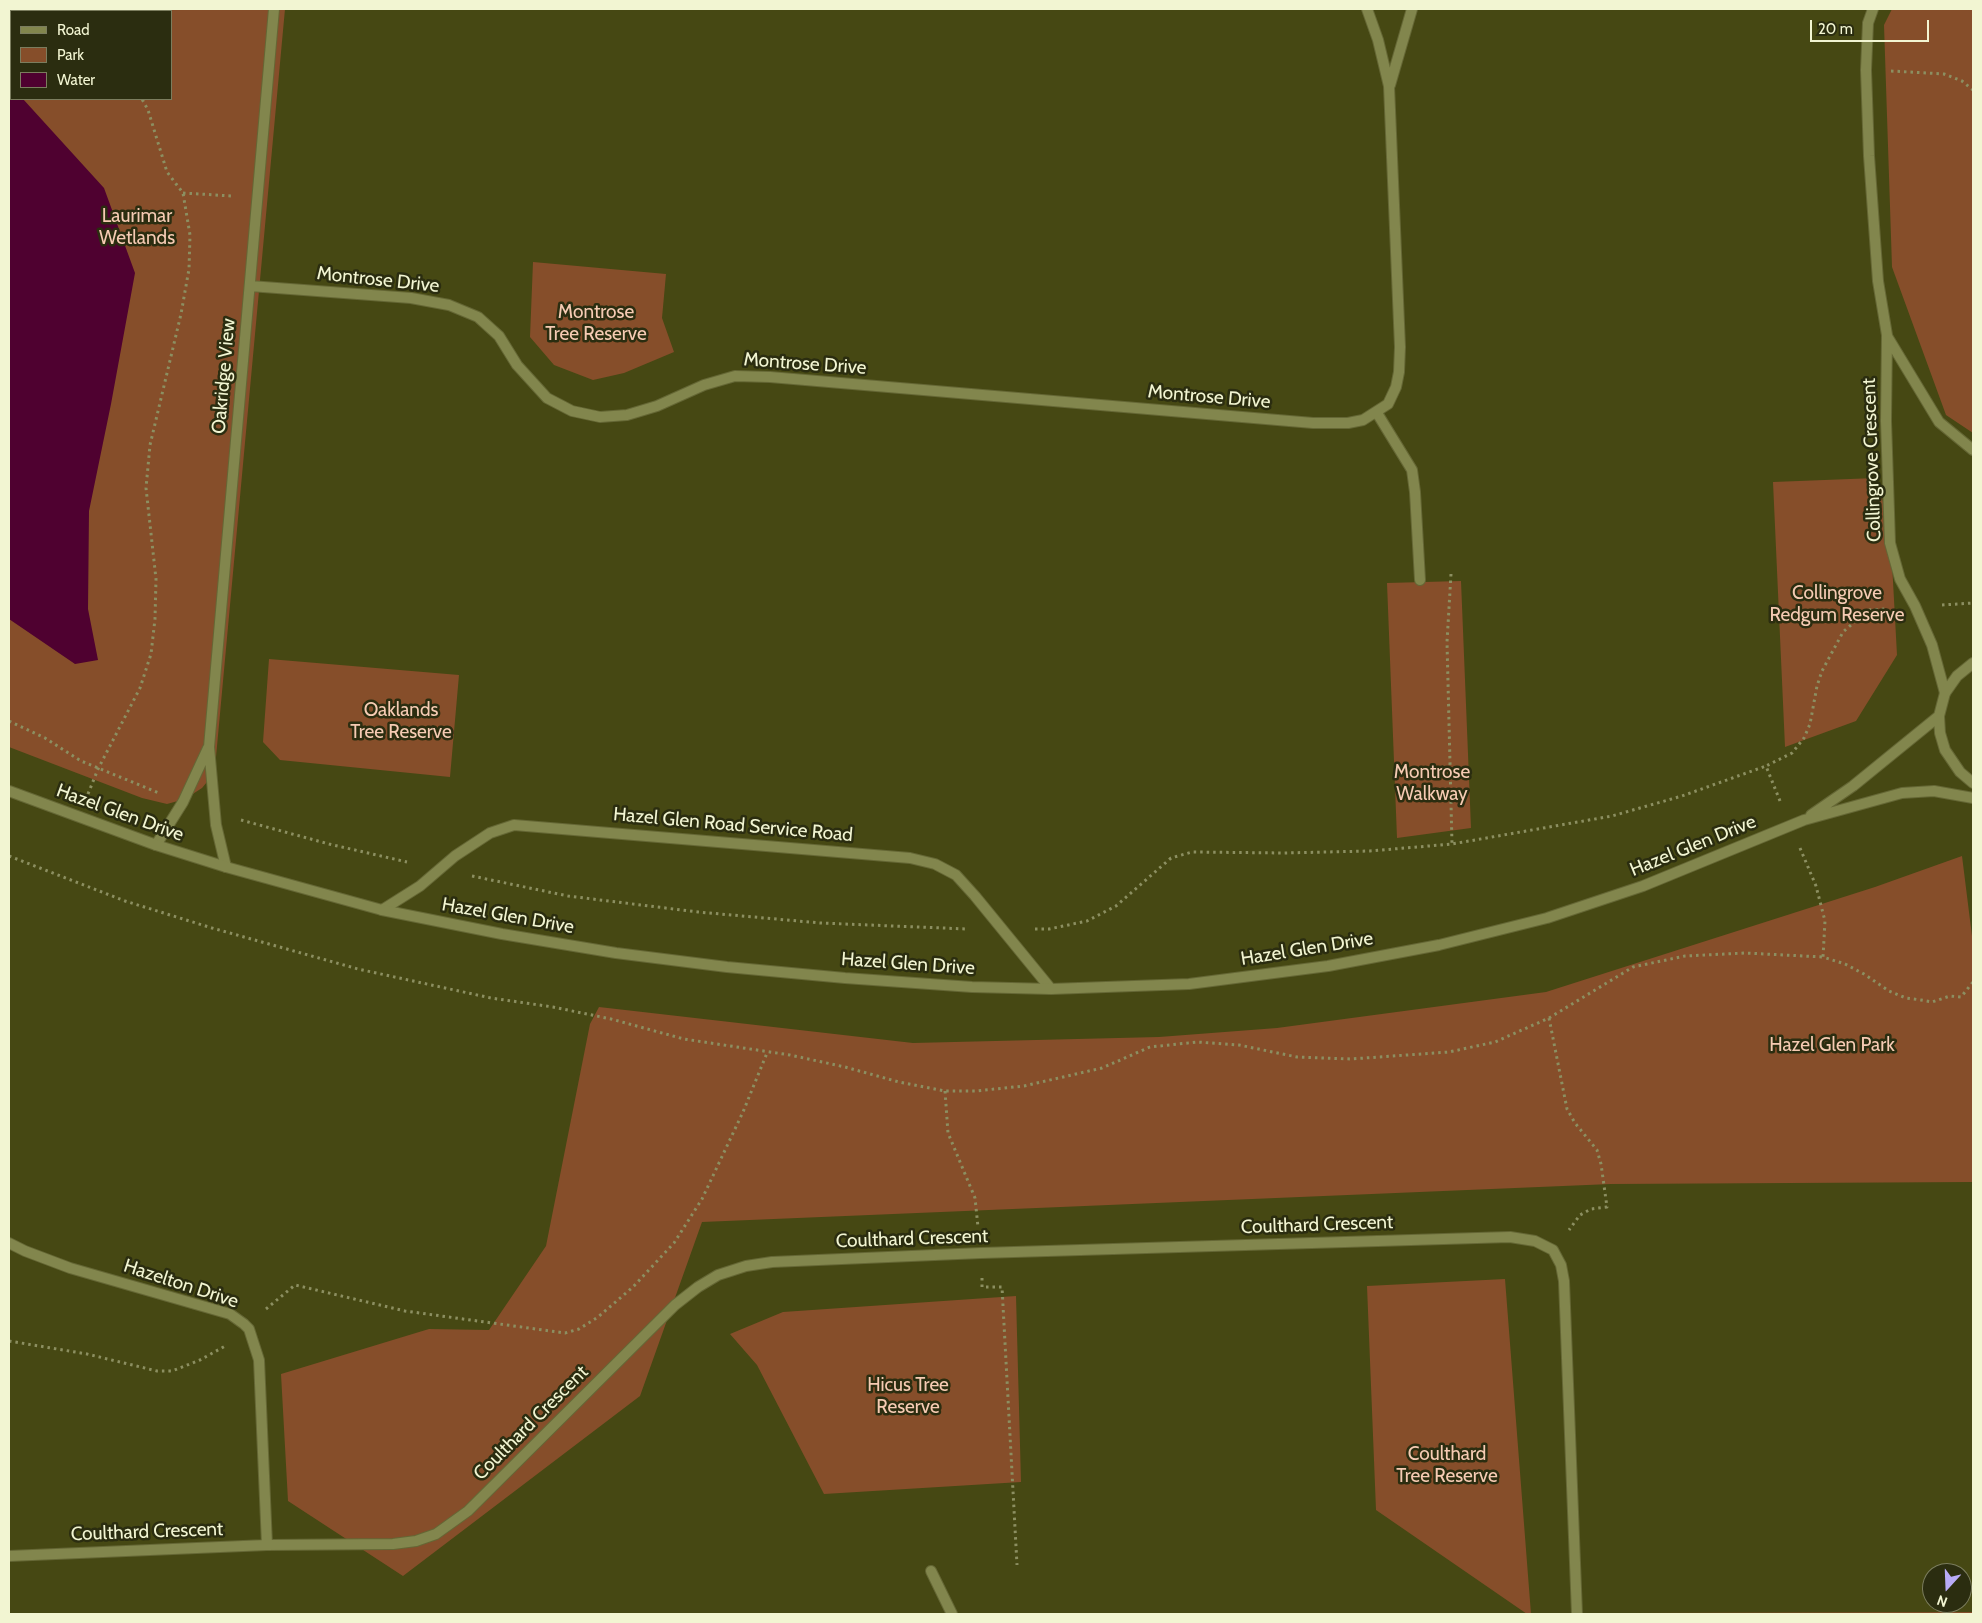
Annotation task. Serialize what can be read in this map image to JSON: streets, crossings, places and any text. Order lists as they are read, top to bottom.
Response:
{
  "streets": {
    "street": [
      "Montrose Drive",
      "Oakridge View",
      "Collingrove Crescent",
      "Hazel Glen Drive",
      "Hazel Glen Road Service Road",
      "Coulthard Crescent",
      "Hazelton Drive"
    ]
  },
  "crossings": [
    ["Montrose Drive", "Oakridge View"],
    ["Hazel Glen Drive", "Hazel Glen Road Service Road"],
    ["Coulthard Crescent", "Hazelton Drive"]
  ],
  "parks": [
    "Laurimar Wetlands",
    "Montrose Tree Reserve",
    "Collingrove Redgum Reserve",
    "Oaklands Tree Reserve",
    "Montrose Walkway",
    "Hazel Glen Park",
    "Hicus Tree Reserve",
    "Coulthard Tree Reserve"
  ],
  "legend": ["Road", "Park", "Water"],
  "scale_bar": "20 m",
  "north": "bottom"
}
